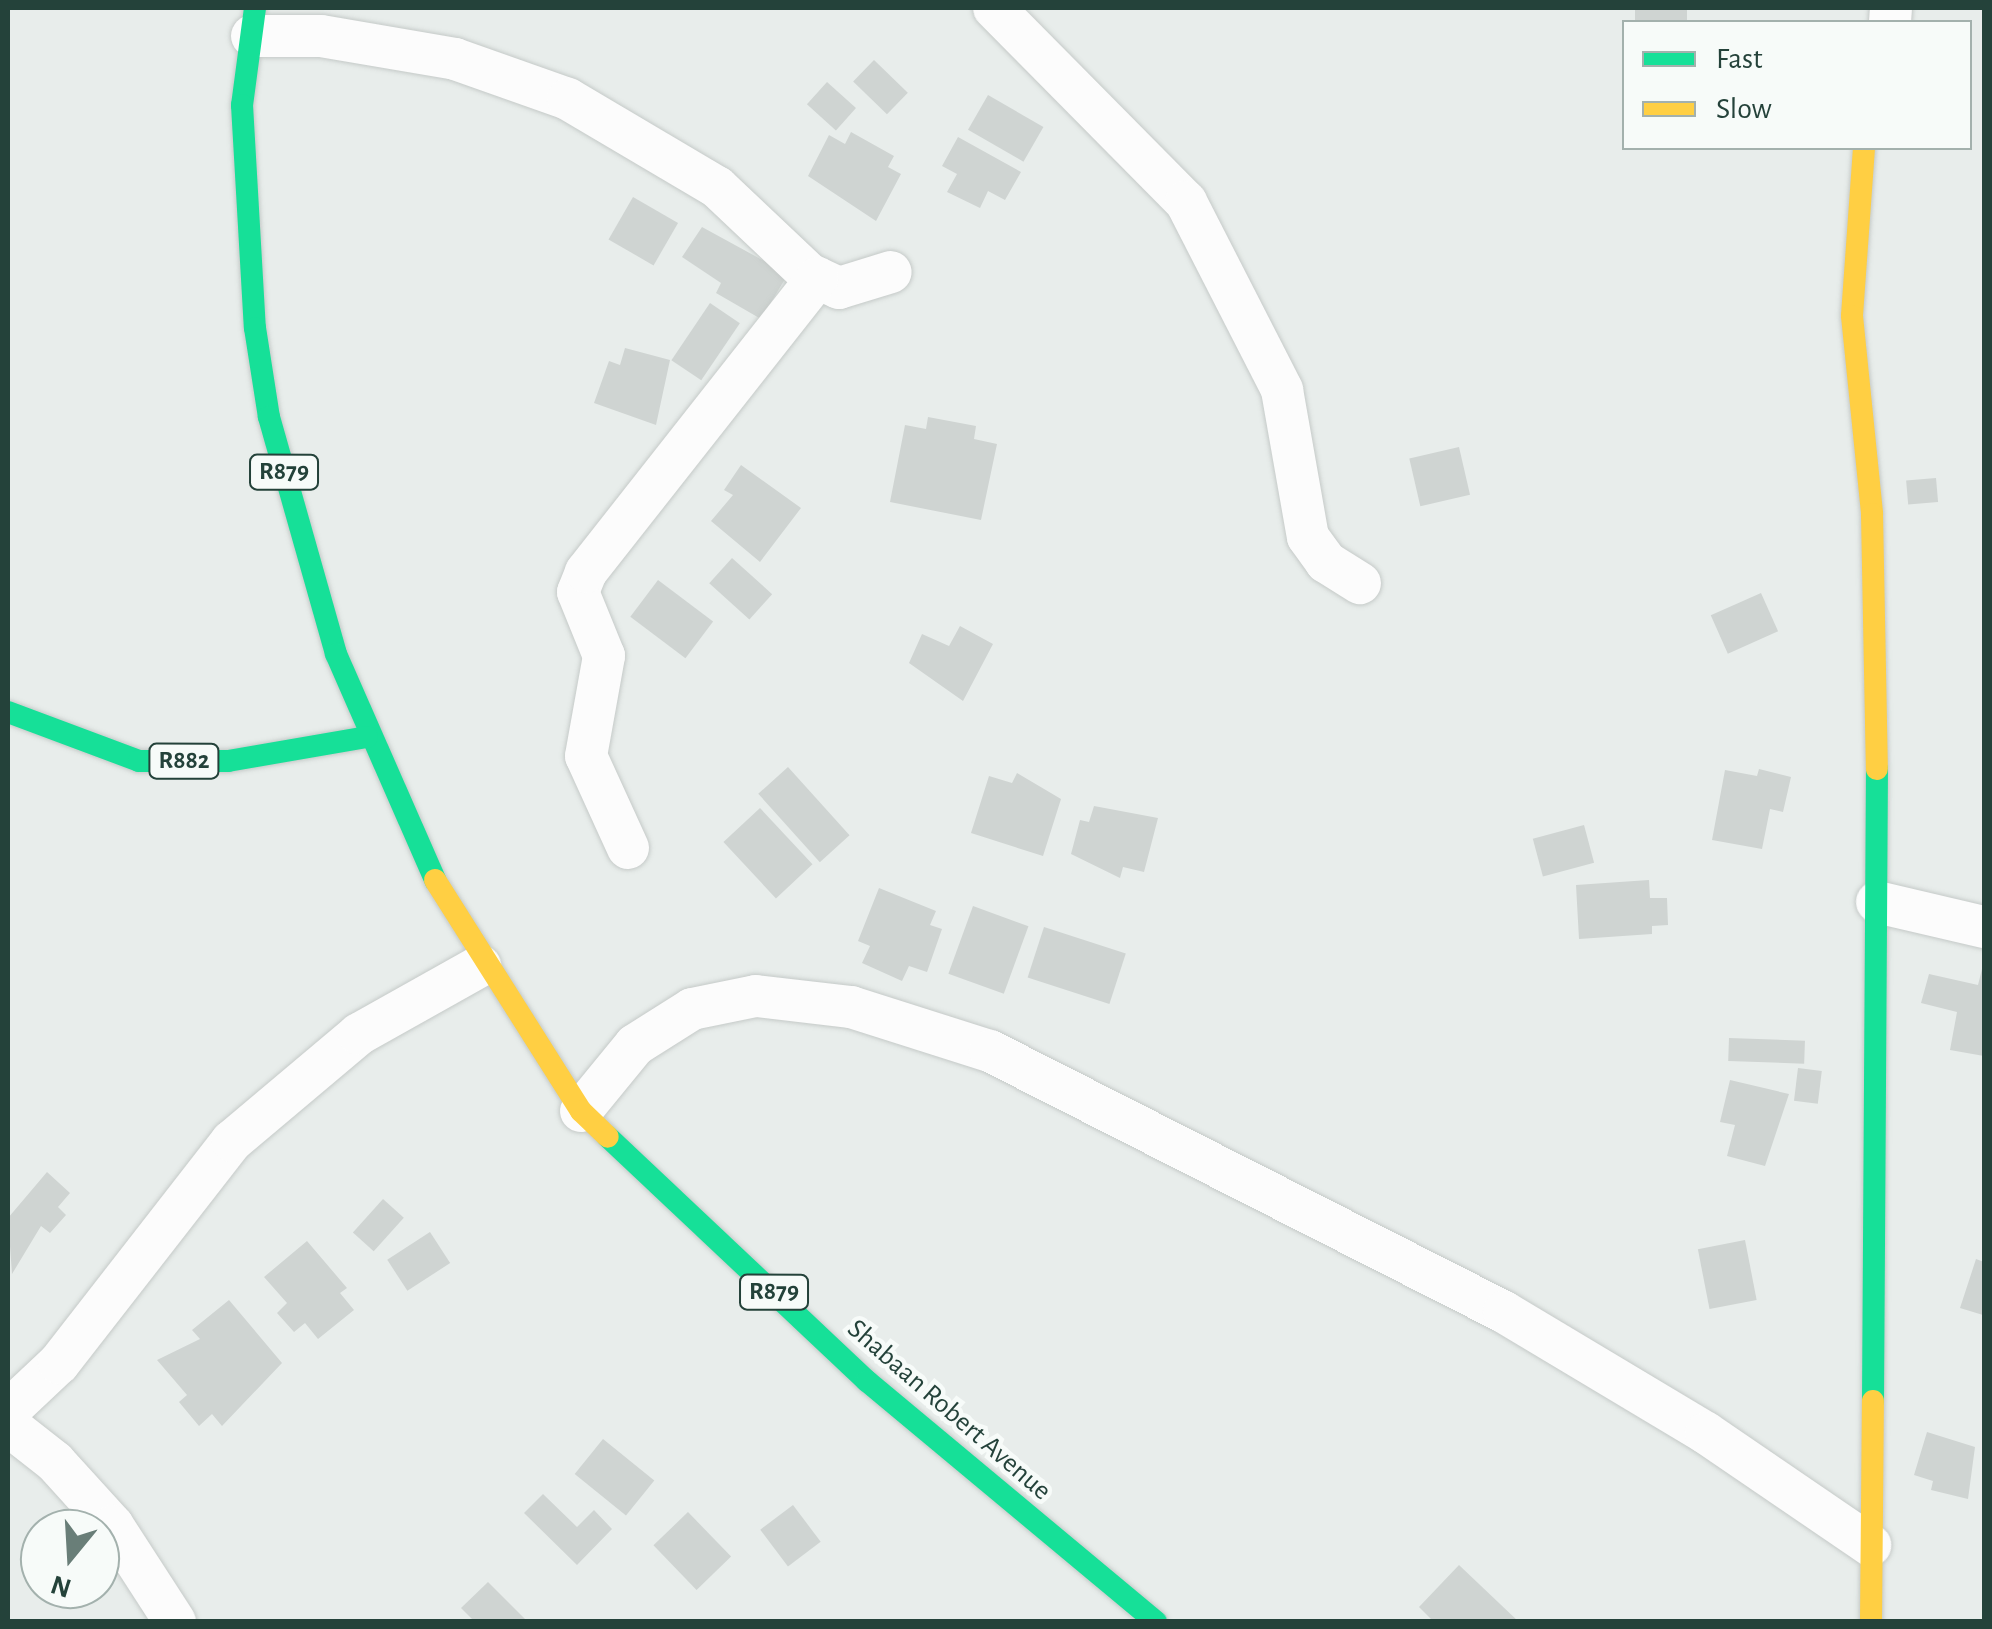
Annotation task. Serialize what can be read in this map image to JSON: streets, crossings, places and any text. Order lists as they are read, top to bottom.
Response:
{
  "streets": {
    "main road": ["R879", "R882", "Shabaan Robert Avenue"]
  },
  "crossings": [
    ["R879", "R882"],
    ["R879", "Shabaan Robert Avenue"],
    ["R882", "Shabaan Robert Avenue"]
  ],
  "legend": ["Fast", "Slow"],
  "north": "bottom"
}
